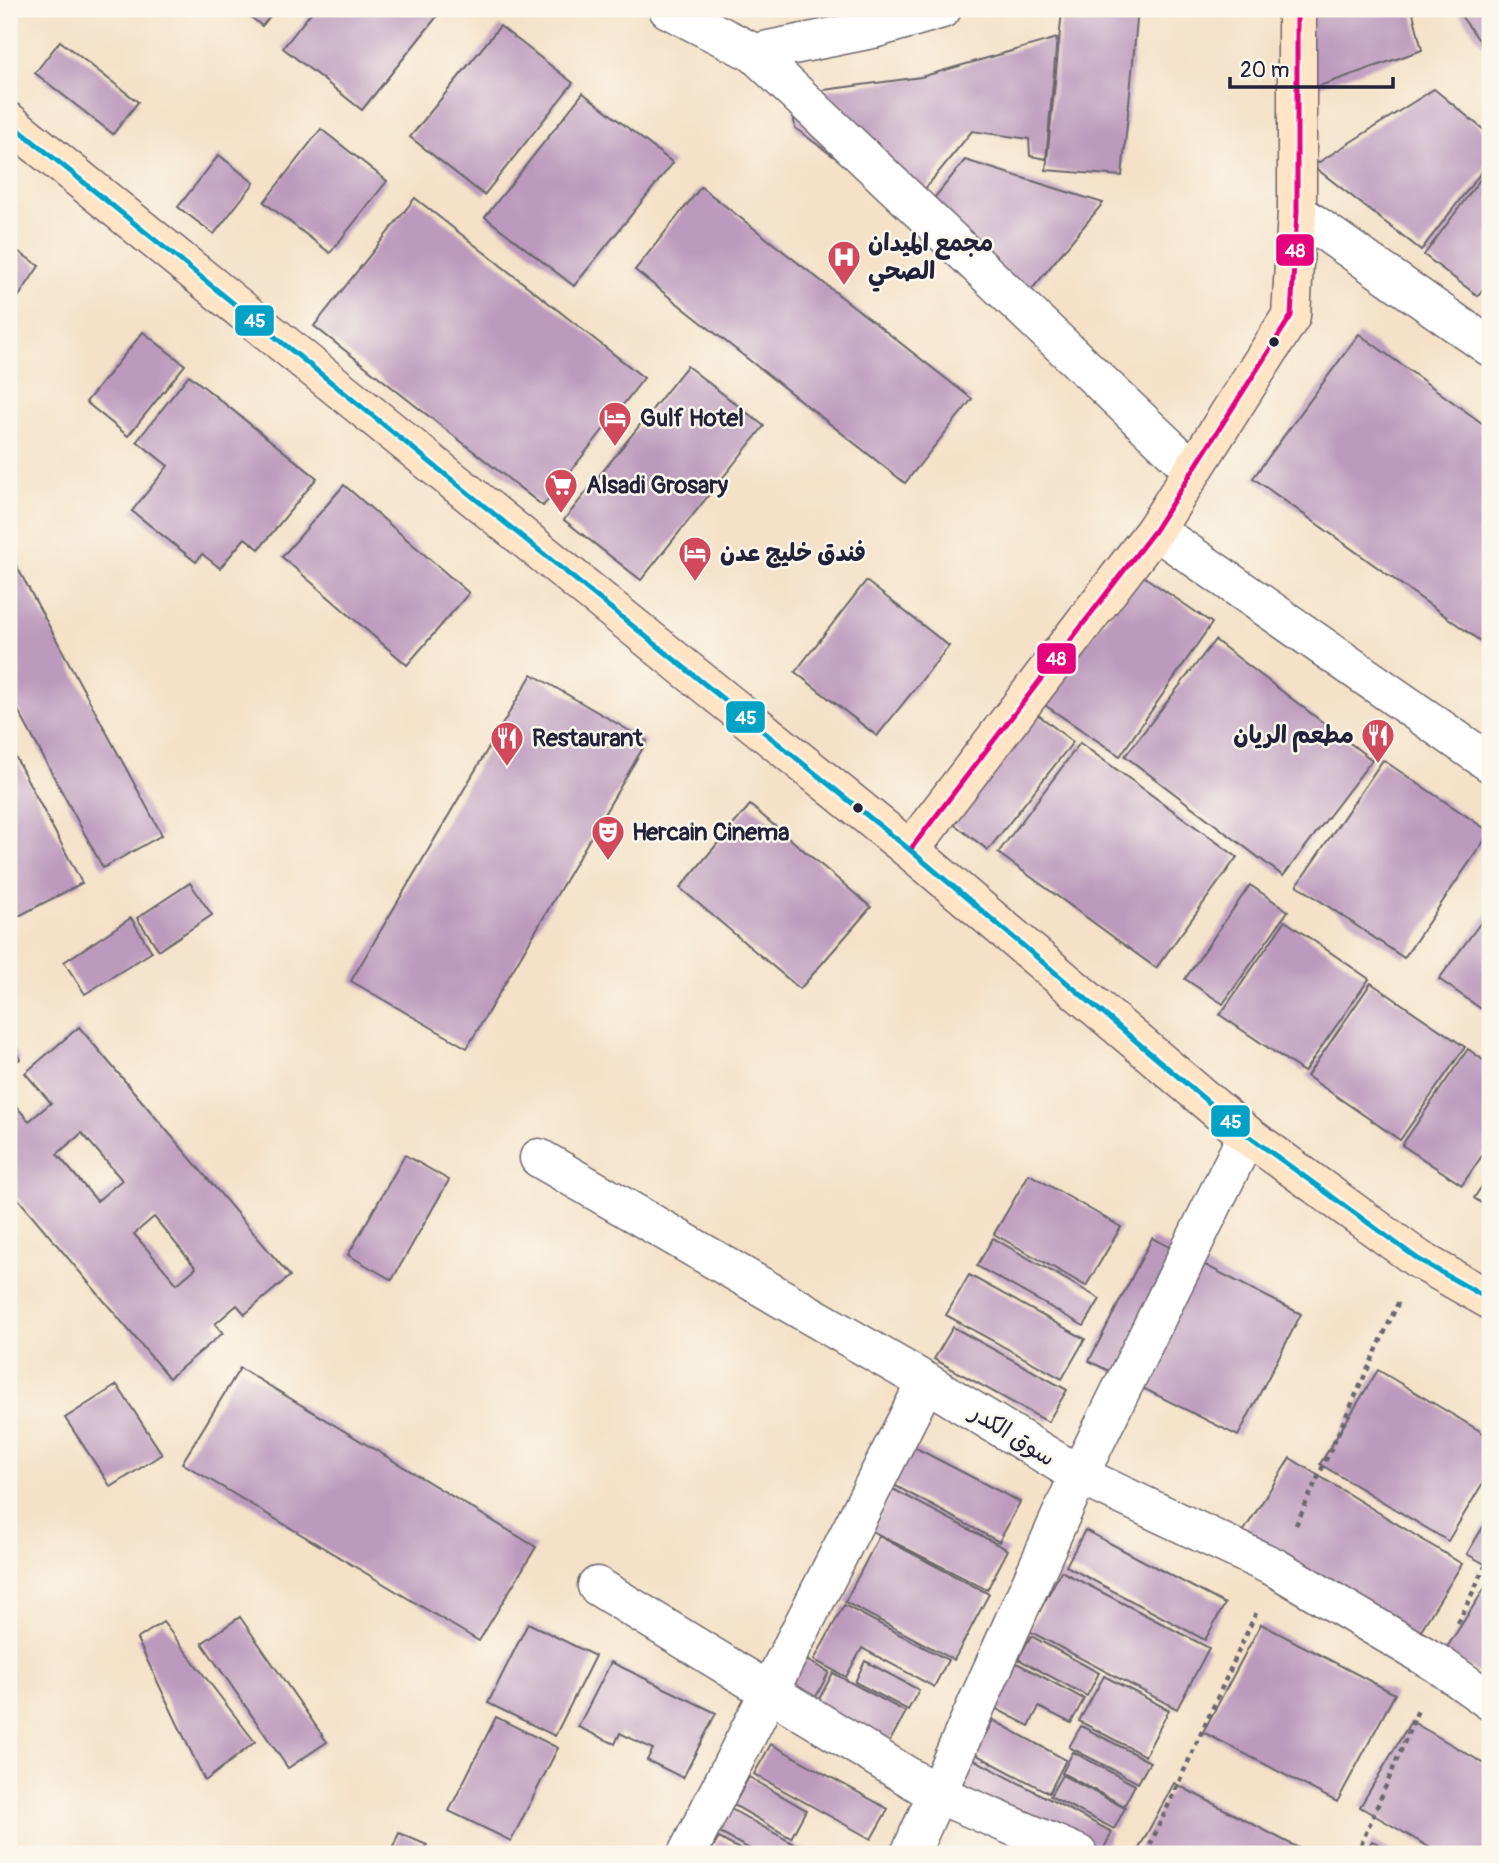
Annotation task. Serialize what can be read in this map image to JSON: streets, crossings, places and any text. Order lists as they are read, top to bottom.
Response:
{
  "streets": {
    "street": ["سوق الكدر"]
  },
  "places": {
    "hospital": ["مجمع الميدان الصحي"],
    "hotel": ["Gulf Hotel", "فندق خليج عدن"],
    "supermarket": ["Alsadi Grosary"],
    "restaurant": ["مطعم الريان", "Restaurant"],
    "theatre": ["Hercain Cinema"]
  },
  "lines": ["transit line 48", "transit line 45"],
  "scale_bar": "20 m"
}
